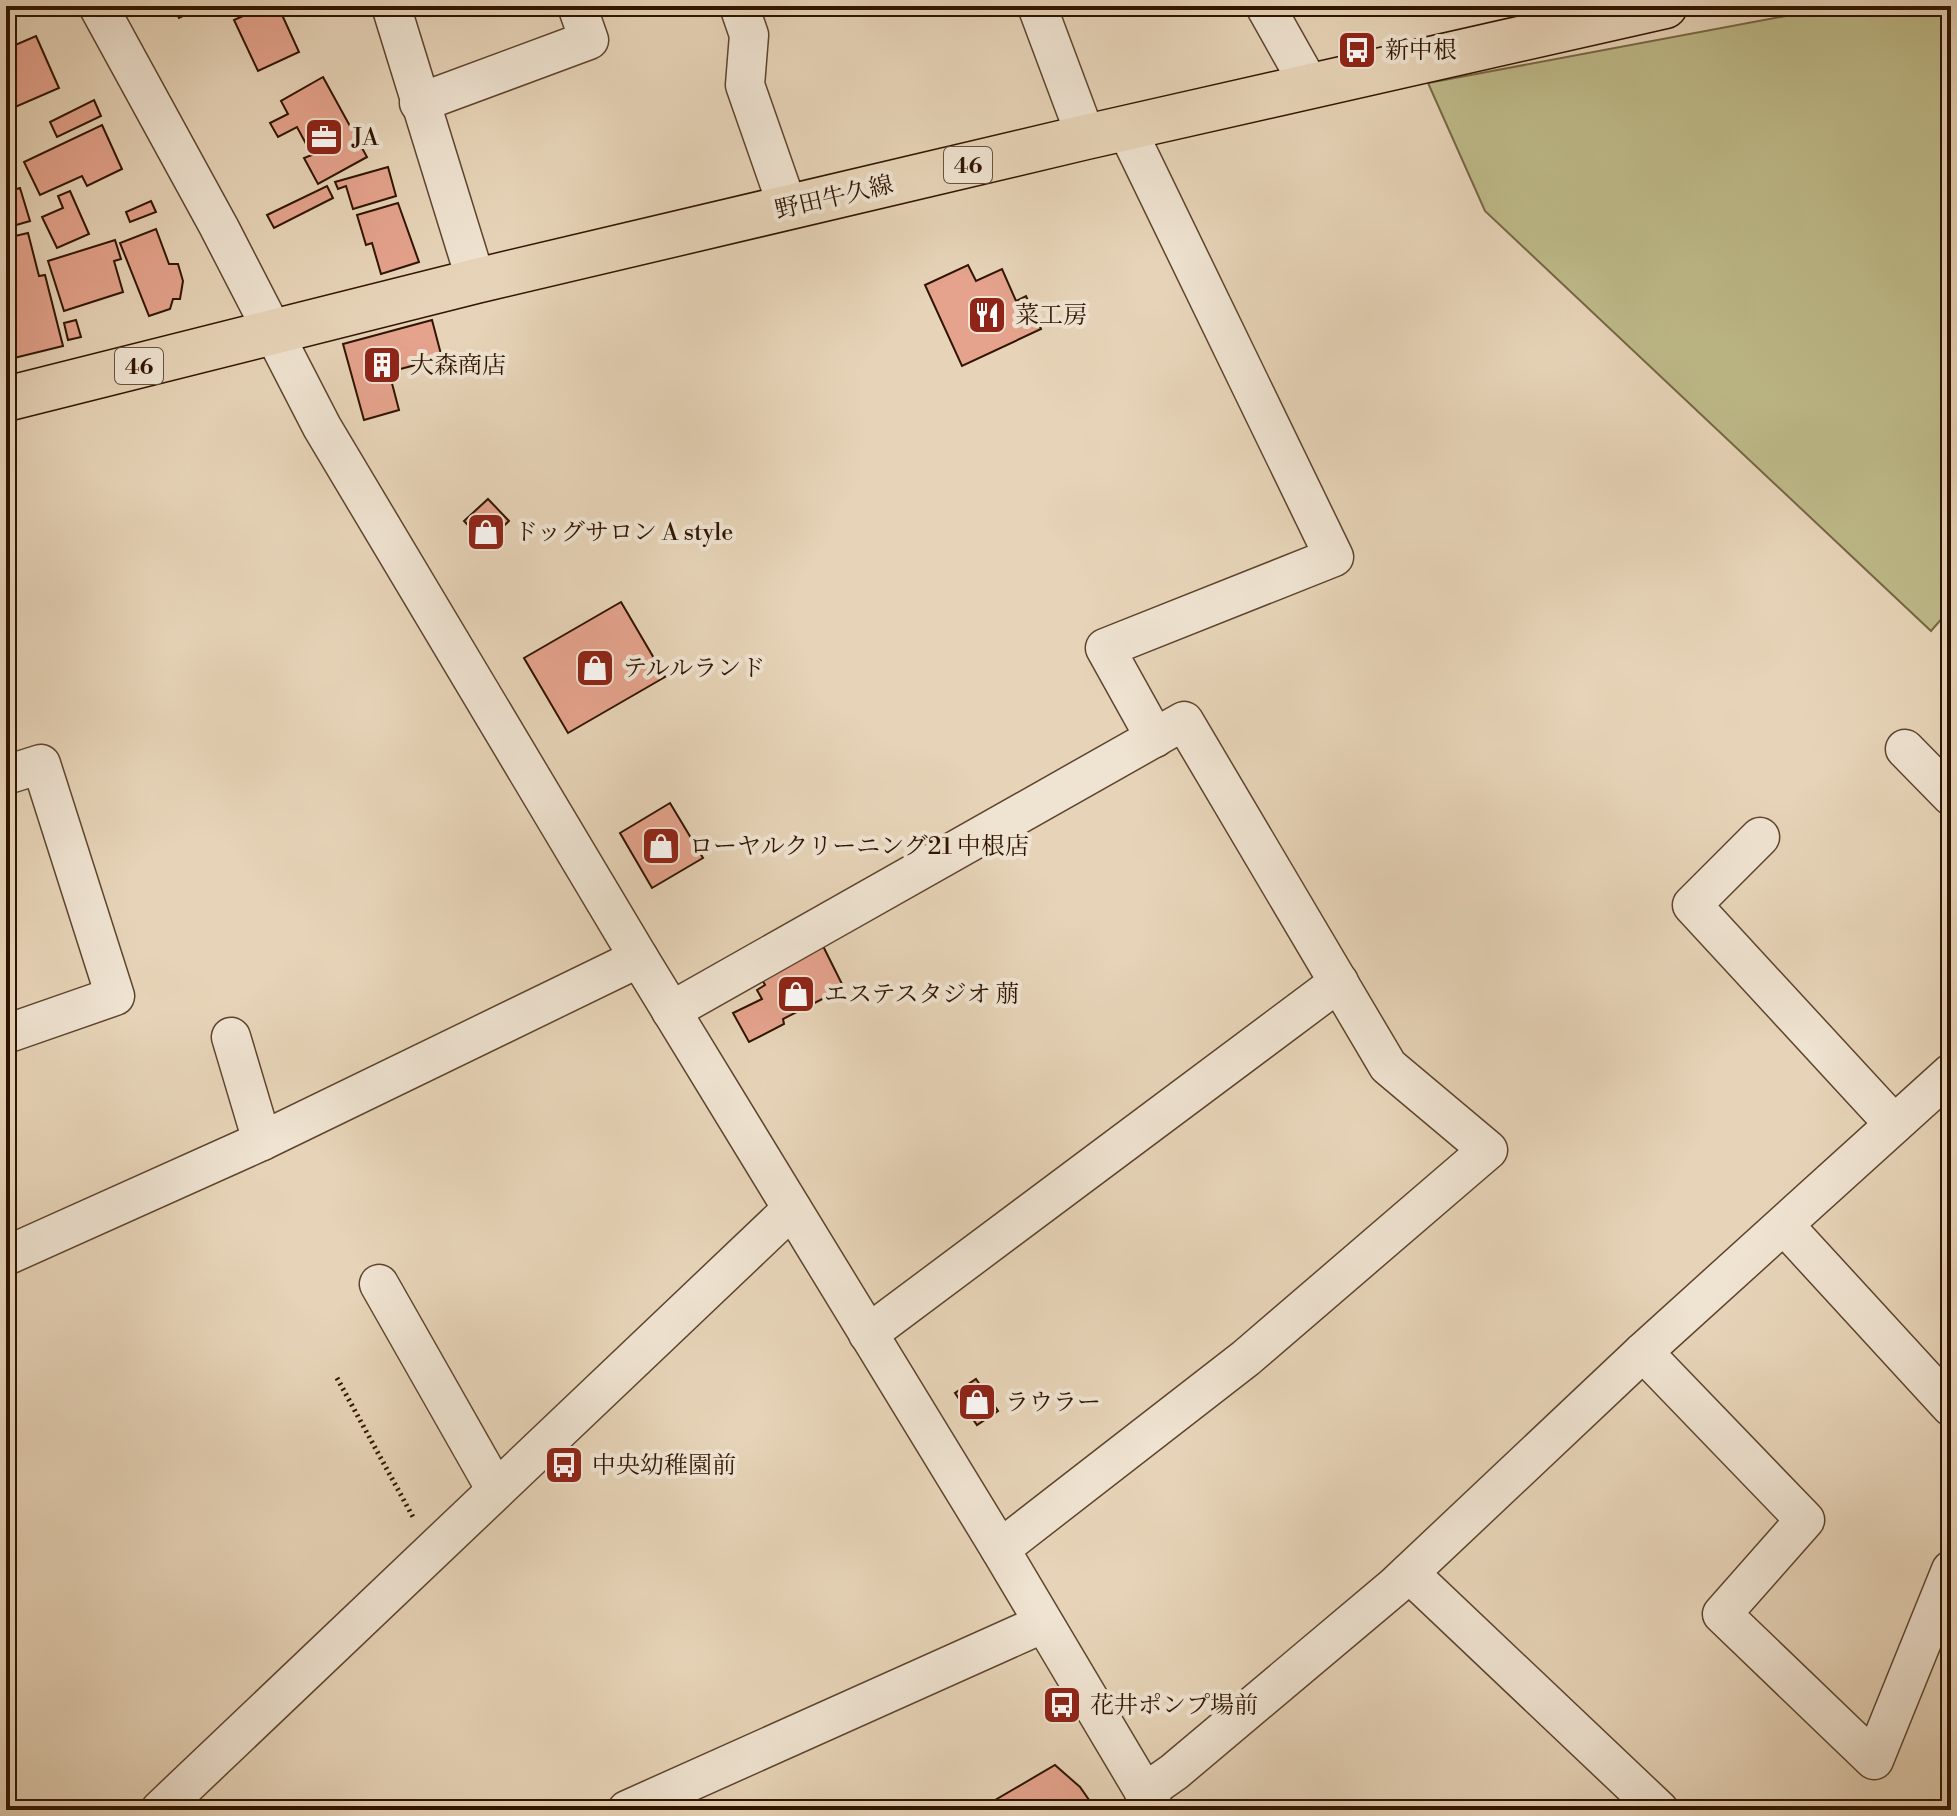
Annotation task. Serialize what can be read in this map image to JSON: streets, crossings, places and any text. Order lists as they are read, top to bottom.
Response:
{
  "streets": {
    "main road": ["46", "野田牛久線"]
  },
  "places": {
    "bus stop": ["新中根", "中央幼稚園前", "花井ポンプ場前"],
    "office": ["JA"],
    "restaurant": ["菜工房"],
    "building": ["大森商店"],
    "shop": [
      "ドッグサロン A style",
      "テルルランド",
      "ローヤルクリーニング21 中根店",
      "エステスタジオ 萠",
      "ラウラー"
    ]
  }
}
